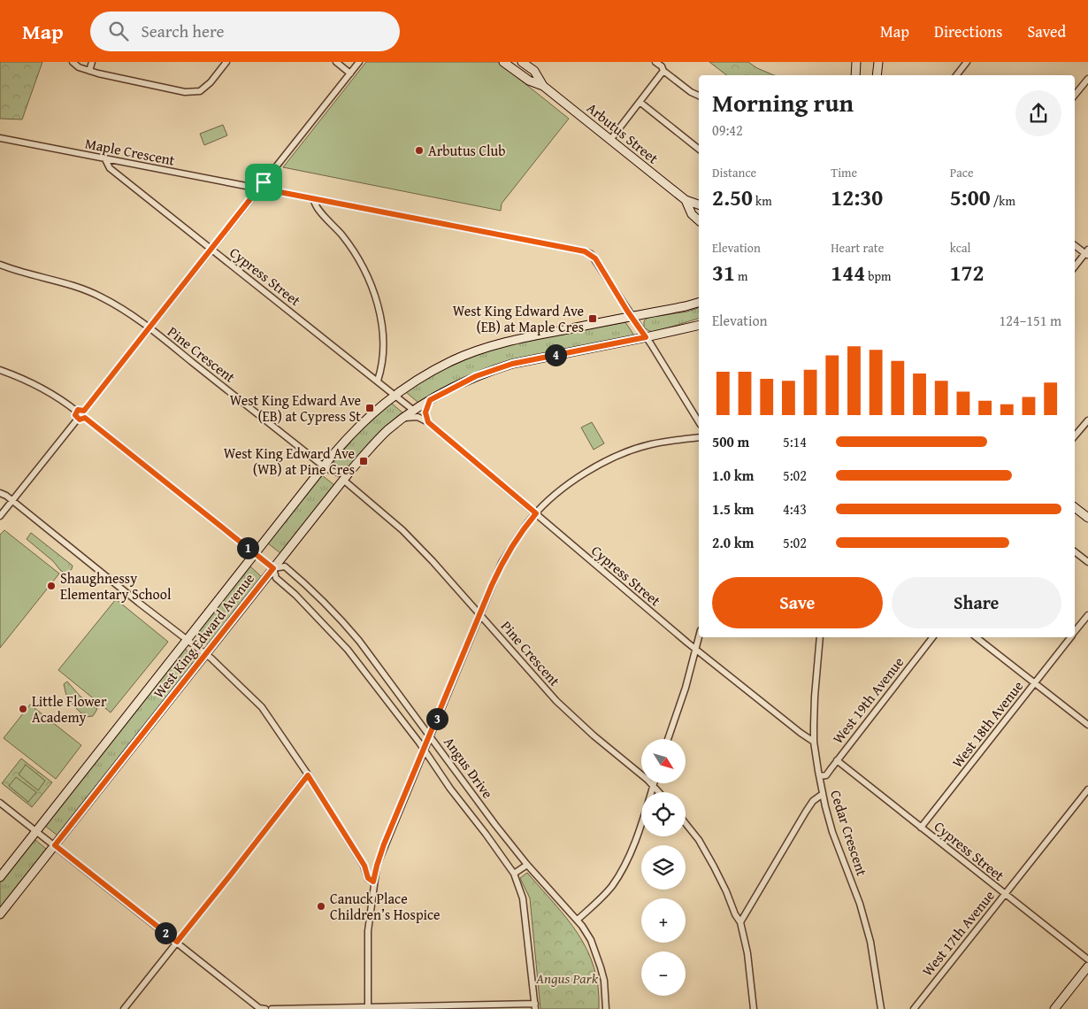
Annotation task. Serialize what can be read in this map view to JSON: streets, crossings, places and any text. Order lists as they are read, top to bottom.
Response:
{
  "streets": {
    "main road": ["Arbutus Street", "West King Edward Avenue"],
    "street": [
      "Maple Crescent",
      "Cypress Street",
      "Pine Crescent",
      "West 19th Avenue",
      "West 18th Avenue",
      "Angus Drive",
      "Cedar Crescent",
      "West 17th Avenue"
    ]
  },
  "crossings": [
    ["Maple Crescent", "Cypress Street"],
    ["Cypress Street", "West King Edward Avenue"],
    ["Cypress Street", "West 19th Avenue"],
    ["Cypress Street", "West 18th Avenue"],
    ["Cypress Street", "Cedar Crescent"],
    ["Cypress Street", "West 17th Avenue"],
    ["Pine Crescent", "West King Edward Avenue"],
    ["West King Edward Avenue", "Angus Drive"],
    ["West 19th Avenue", "Cedar Crescent"]
  ],
  "parks": ["Angus Park"],
  "places": {
    "other": [
      "Arbutus Club",
      "Shaughnessy Elementary School",
      "Little Flower Academy",
      "Canuck Place Children’s Hospice"
    ],
    "transit": ["West King Edward Ave (EB) at Maple Cres", "West King Edward Ave (EB) at Cypress St", "West King Edward Ave (WB) at Pine Cres"]
  },
  "north": "bottom right",
  "page": {
    "header": "Map",
    "search": "Search here",
    "nav": ["Map", "Directions", "Saved"],
    "heading": ["Morning run", "09:42"],
    "stats": [
      ["Distance", "2.50 km"],
      ["Time", "12:30"],
      ["Pace", "5:00 /km"],
      ["Elevation", "31 m"],
      ["Heart rate", "144 bpm"],
      ["kcal", "172"]
    ],
    "chart": ["Elevation", "124–151 m"],
    "pins": [
      "4",
      "1",
      "3",
      "2"
    ],
    "list": [
      {
        "name": "500 m",
        "note": "5:14"
      },
      {
        "name": "1.0 km",
        "note": "5:02"
      },
      {
        "name": "1.5 km",
        "note": "4:43"
      },
      {
        "name": "2.0 km",
        "note": "5:02"
      }
    ],
    "buttons": ["Save", "Share"],
    "map_buttons": ["+", "−"]
  }
}
